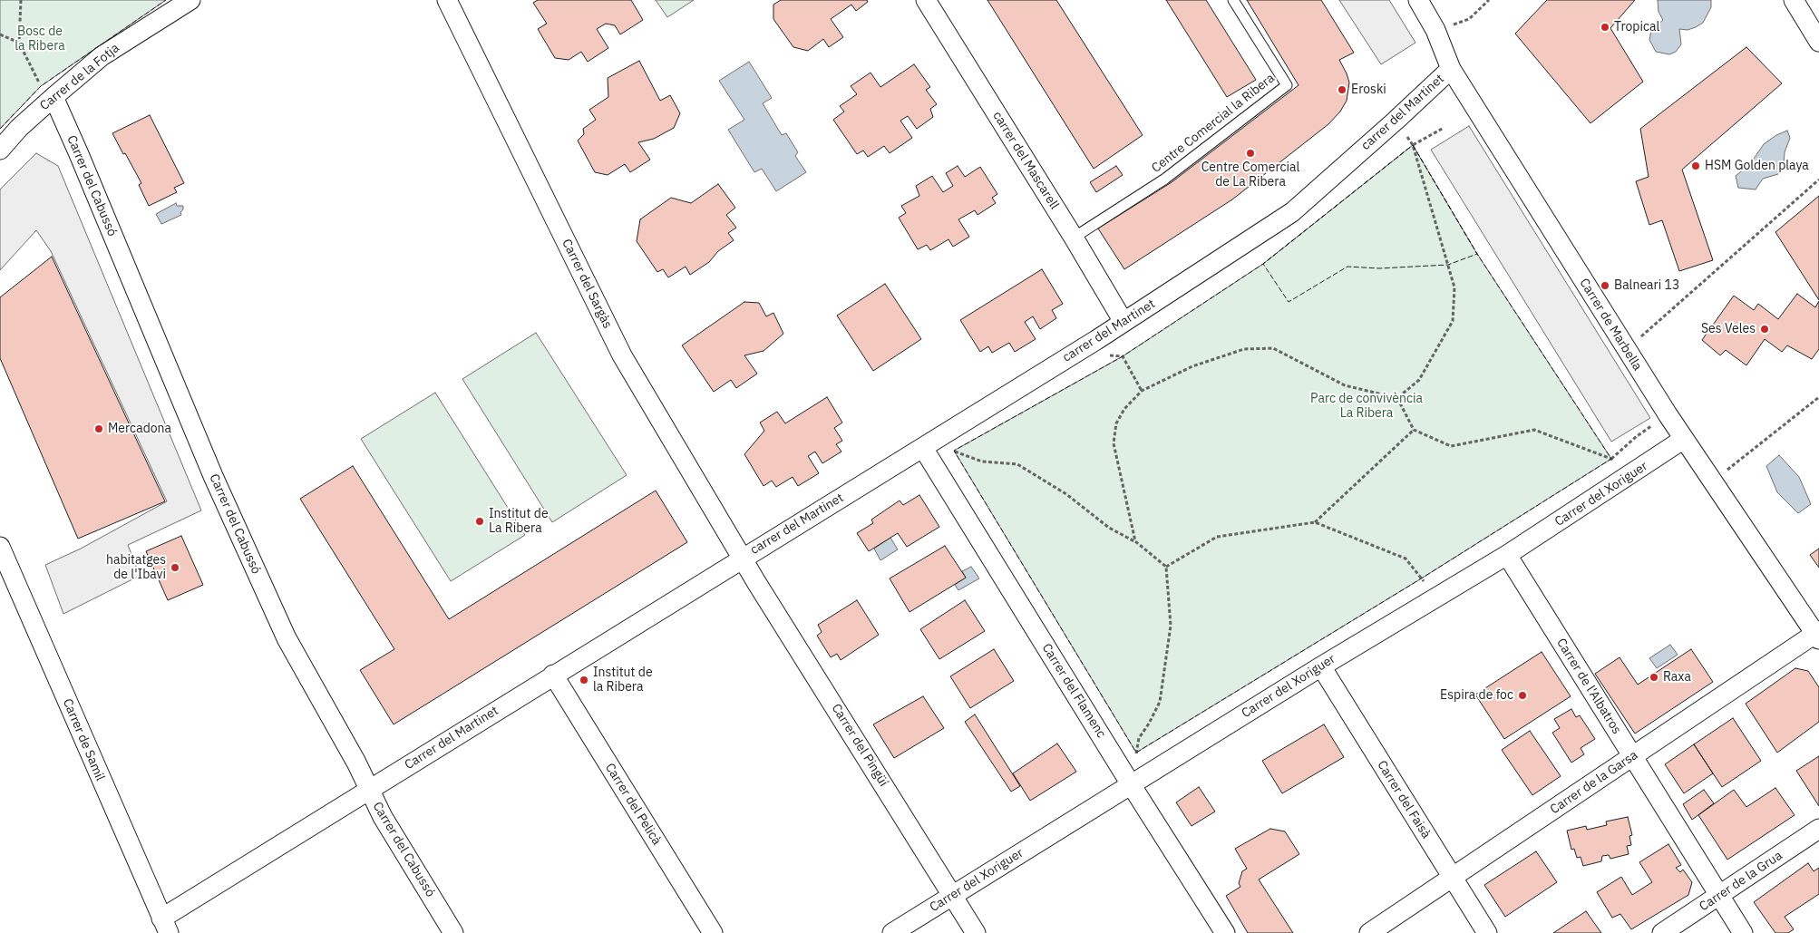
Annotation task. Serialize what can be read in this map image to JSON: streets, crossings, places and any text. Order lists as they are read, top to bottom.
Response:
{
  "streets": {
    "street": [
      "Carrer de la Fotja",
      "carrer del Martinet",
      "carrer del Mascarell",
      "Carrer del Cabussó",
      "Carrer del Sargàs",
      "Carrer de Marbella",
      "Carrer del Xoriguer",
      "Carrer de l'Albatros",
      "Carrer del Flamenc",
      "Carrer del Martinet",
      "Carrer de Samil",
      "Carrer del Pingüí",
      "Carrer de la Garsa",
      "Carrer del Faisà",
      "Carrer del Pelicà",
      "Carrer de la Grua"
    ],
    "lane": ["Centre Comercial la Ribera"]
  },
  "crossings": [
    ["Carrer de la Fotja", "Carrer del Cabussó"],
    ["carrer del Martinet", "carrer del Mascarell"],
    ["carrer del Martinet", "Carrer del Sargàs"],
    ["carrer del Martinet", "Carrer de Marbella"],
    ["carrer del Martinet", "Carrer del Flamenc"],
    ["carrer del Martinet", "Carrer del Martinet"],
    ["carrer del Martinet", "Carrer del Pingüí"],
    ["Centre Comercial la Ribera", "carrer del Mascarell"],
    ["Carrer del Cabussó", "Carrer del Martinet"],
    ["Carrer del Sargàs", "Carrer del Martinet"],
    ["Carrer del Sargàs", "Carrer del Pingüí"],
    ["Carrer de Marbella", "Carrer del Xoriguer"],
    ["Carrer de Marbella", "Carrer de la Garsa"],
    ["Carrer del Xoriguer", "Carrer de l'Albatros"],
    ["Carrer del Xoriguer", "Carrer del Flamenc"],
    ["Carrer del Xoriguer", "Carrer del Pingüí"],
    ["Carrer del Xoriguer", "Carrer del Faisà"],
    ["Carrer de l'Albatros", "Carrer de la Garsa"],
    ["Carrer de l'Albatros", "Carrer de la Grua"],
    ["Carrer del Martinet", "Carrer de Samil"],
    ["Carrer del Martinet", "Carrer del Pingüí"],
    ["Carrer del Martinet", "Carrer del Pelicà"],
    ["Carrer de la Garsa", "Carrer del Faisà"]
  ],
  "parks": ["Bosc de la Ribera", "Parc de convivència La Ribera"],
  "places": [
    "Tropical",
    "Eroski",
    "Centre Comercial de La Ribera",
    "HSM Golden playa",
    "Balneari 13",
    "Ses Veles",
    "Mercadona",
    "Institut de La Ribera",
    "habitatges de l'Ibavi",
    "Raxa",
    "Institut de la Ribera",
    "Espira de foc"
  ]
}
